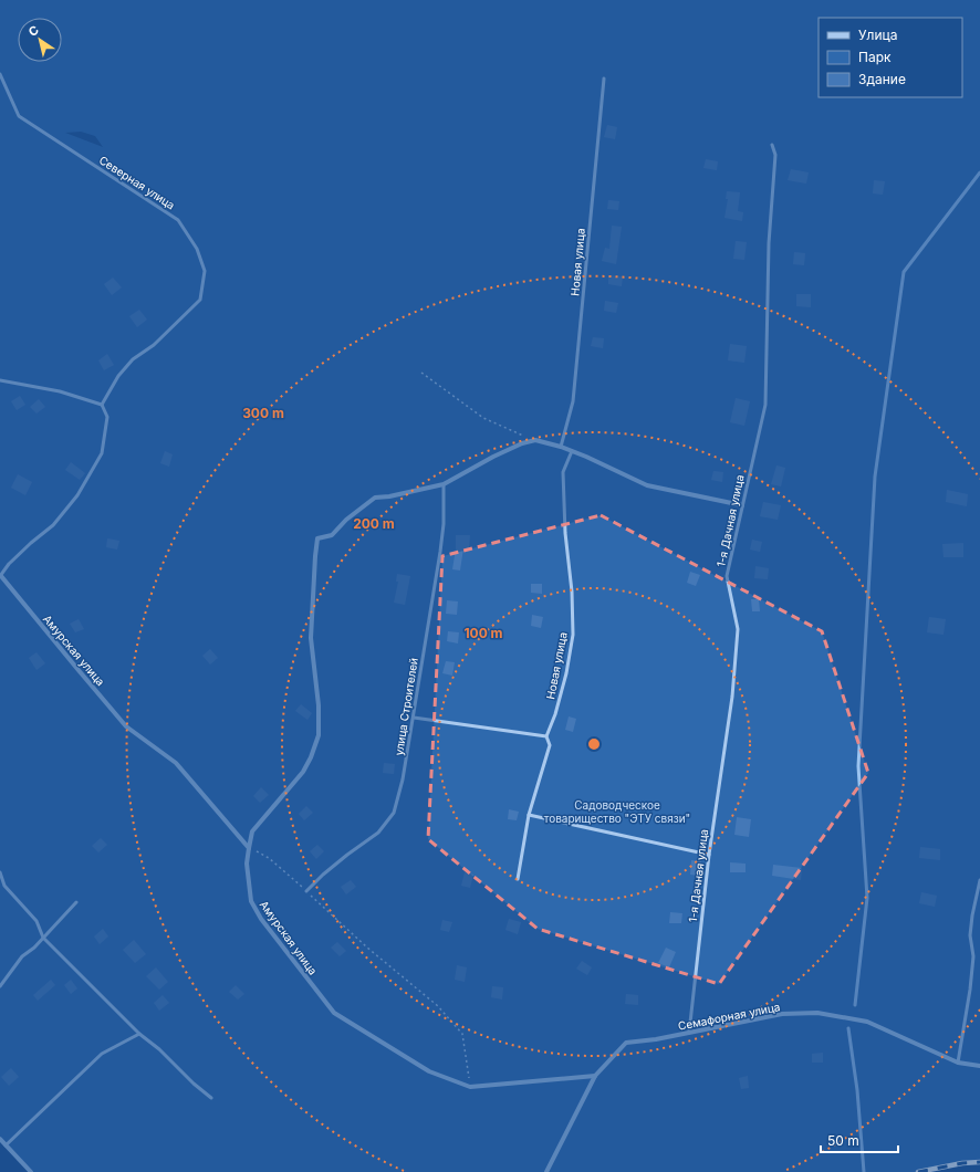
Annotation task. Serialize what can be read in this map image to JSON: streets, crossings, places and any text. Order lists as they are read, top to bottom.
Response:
{
  "streets": {
    "street": ["Амурская улица", "Семафорная улица"],
    "lane": [
      "Северная улица",
      "Новая улица",
      "1-я Дачная улица",
      "улица Строителей"
    ]
  },
  "crossings": [
    ["1-я Дачная улица", "Семафорная улица"],
    ["Амурская улица", "Семафорная улица"]
  ],
  "parks": ["Садоводческое товарищество \"ЭТУ связи\""],
  "legend": ["Улица", "Парк", "Здание"],
  "scale_bar": "50 m",
  "north": "top left",
  "rings": ["300 m", "200 m", "100 m"]
}
